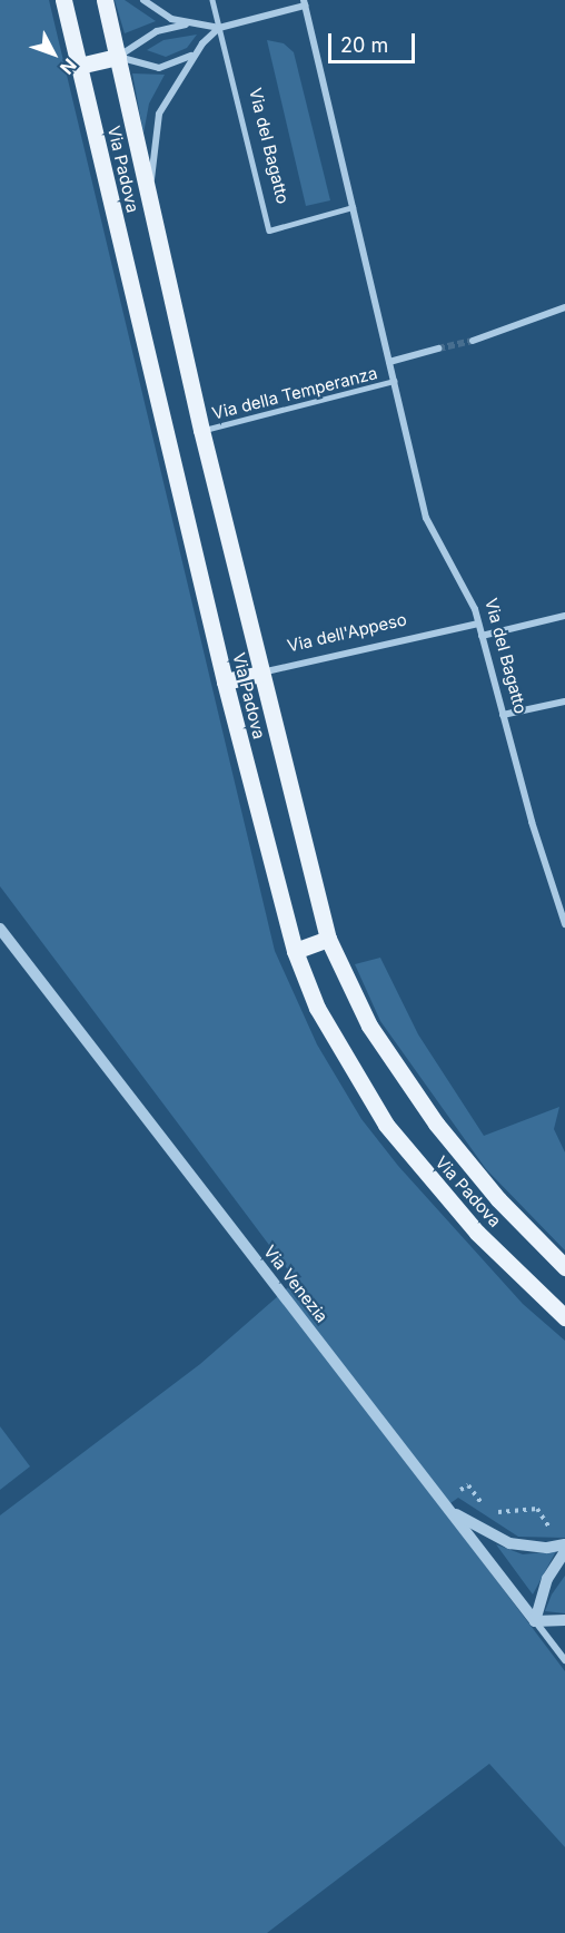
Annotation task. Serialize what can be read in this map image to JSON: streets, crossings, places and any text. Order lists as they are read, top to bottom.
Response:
{
  "streets": {
    "main road": ["Via del Bagatto", "Via Padova", "Via dell'Appeso"],
    "street": ["Via della Temperanza", "Via Venezia"]
  },
  "crossings": [
    ["Via del Bagatto", "Via Padova"],
    ["Via del Bagatto", "Via della Temperanza"],
    ["Via del Bagatto", "Via dell'Appeso"],
    ["Via Padova", "Via della Temperanza"],
    ["Via Padova", "Via dell'Appeso"]
  ],
  "scale_bar": "20 m",
  "north": "bottom right"
}
